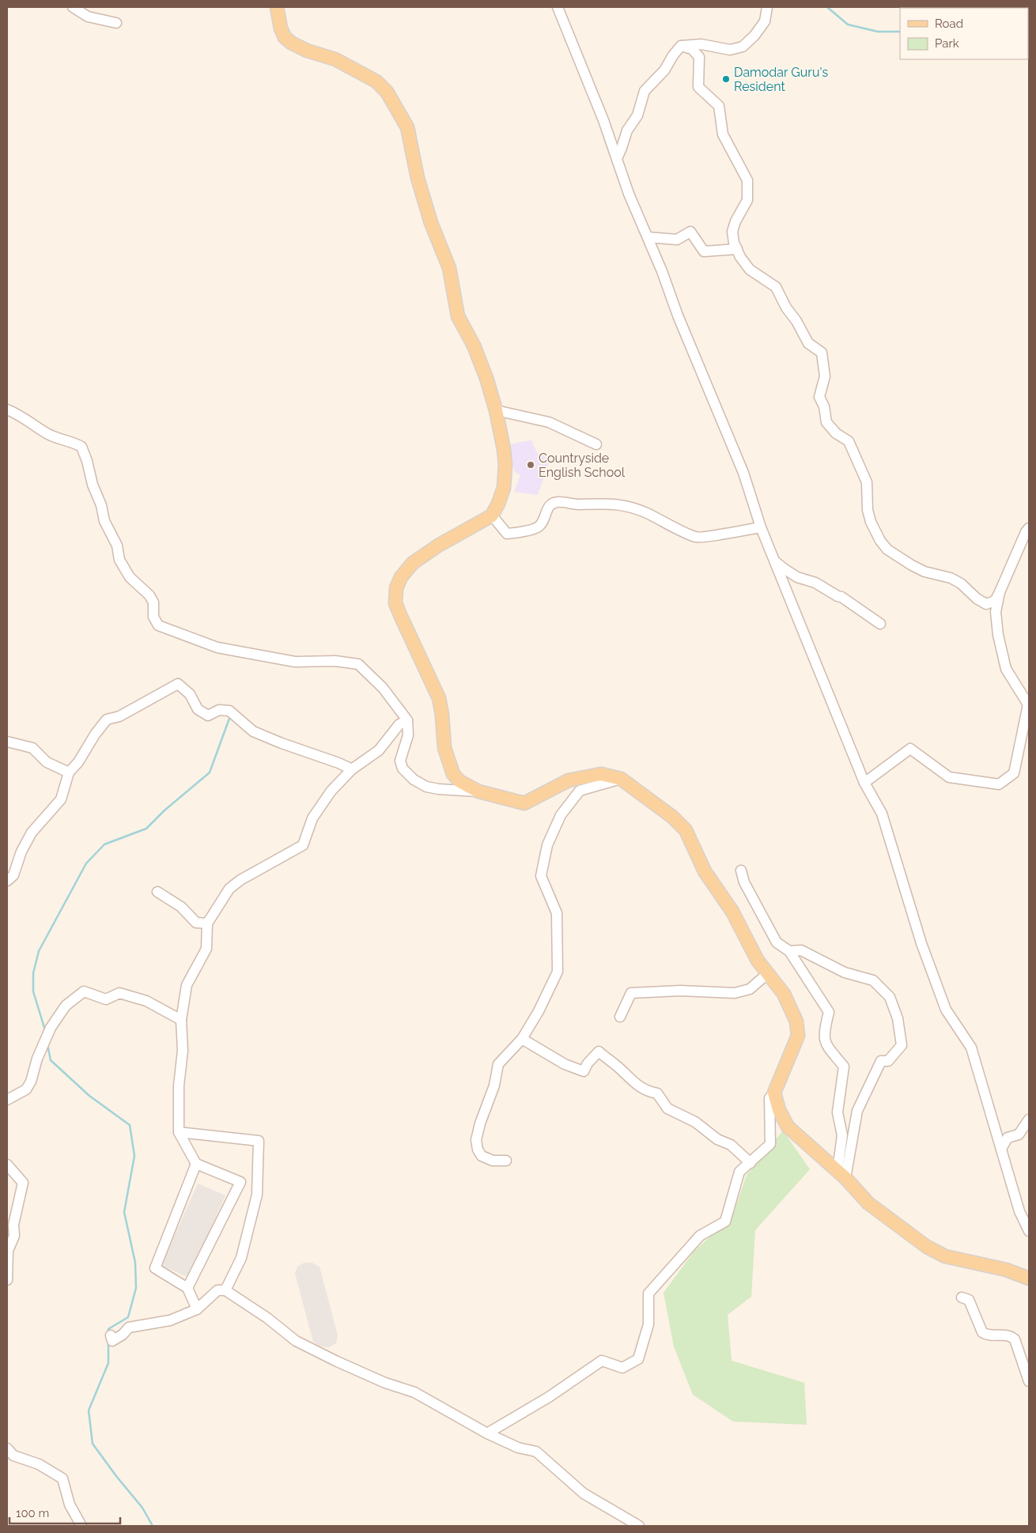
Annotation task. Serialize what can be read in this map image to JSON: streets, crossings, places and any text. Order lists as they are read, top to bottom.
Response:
{
  "places": ["Damodar Guru's Resident", "Countryside English School"],
  "legend": ["Road", "Park"],
  "scale_bar": "100 m"
}
